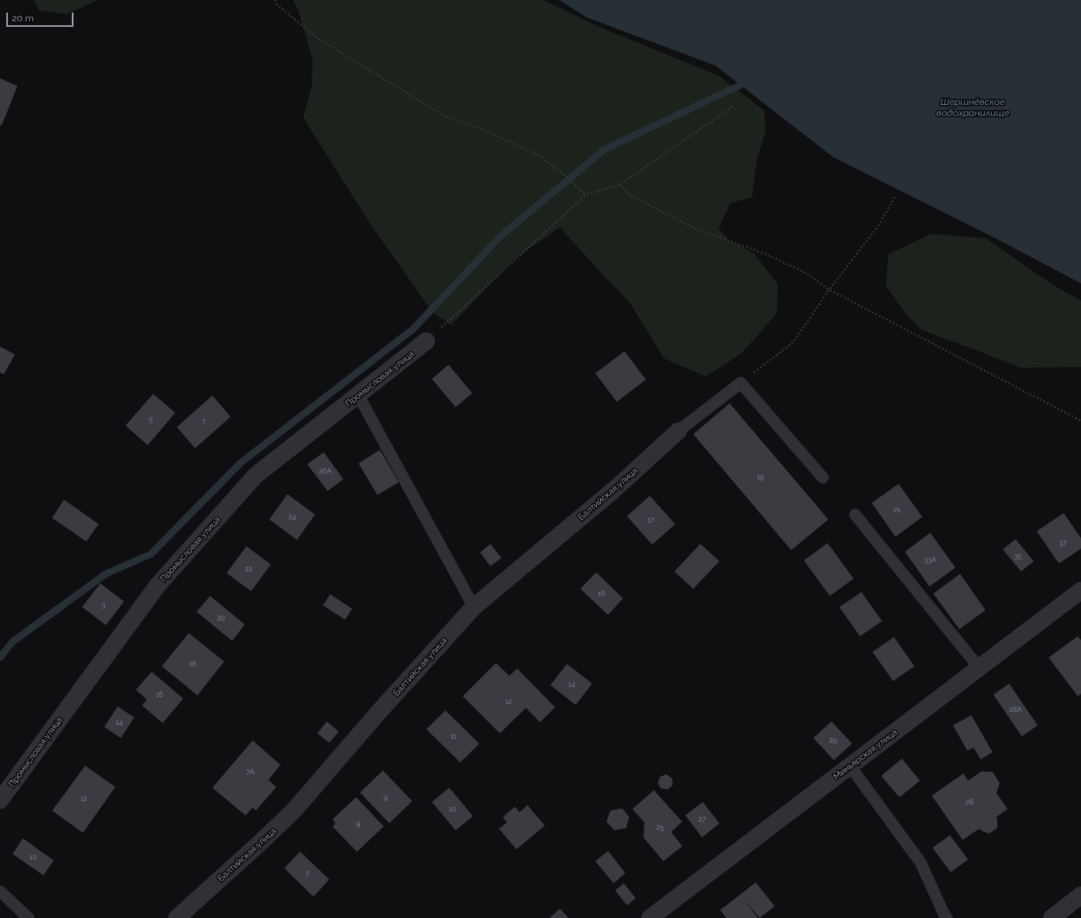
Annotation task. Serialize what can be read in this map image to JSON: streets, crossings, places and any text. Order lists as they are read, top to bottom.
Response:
{
  "streets": {
    "street": ["Промысловая улица", "Балтийская улица", "Миньярская улица"]
  },
  "water": ["Шершнёвское водохранилище"],
  "house_numbers": [
    "5",
    "7",
    "26А",
    "19",
    "21",
    "24",
    "17",
    "37",
    "35",
    "33А",
    "22",
    "16",
    "3",
    "20",
    "18",
    "14",
    "16",
    "12",
    "28А",
    "14",
    "11",
    "29",
    "7А",
    "9",
    "12",
    "28",
    "10",
    "27",
    "8",
    "25",
    "10",
    "7"
  ],
  "scale_bar": "20 m"
}
